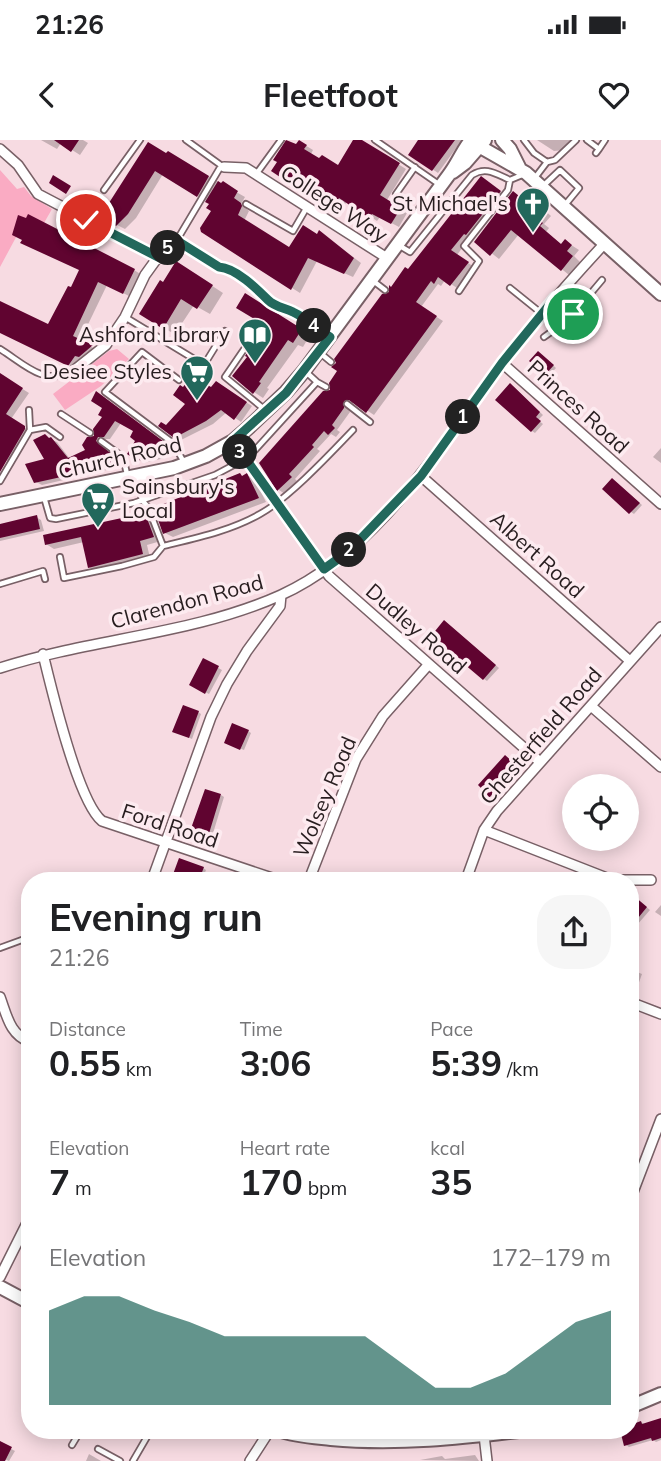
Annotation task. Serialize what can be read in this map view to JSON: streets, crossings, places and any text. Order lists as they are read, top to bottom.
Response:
{
  "streets": {
    "main road": ["Church Road"],
    "street": [
      "College Way",
      "Princes Road",
      "Albert Road",
      "Clarendon Road",
      "Dudley Road",
      "Chesterfield Road",
      "Wolsey Road",
      "Ford Road"
    ]
  },
  "crossings": [
    ["College Way", "Church Road"],
    ["Princes Road", "Clarendon Road"],
    ["Church Road", "Dudley Road"],
    ["Albert Road", "Clarendon Road"],
    ["Albert Road", "Chesterfield Road"],
    ["Clarendon Road", "Dudley Road"],
    ["Clarendon Road", "Ford Road"],
    ["Dudley Road", "Chesterfield Road"],
    ["Dudley Road", "Wolsey Road"]
  ],
  "places": {
    "church": ["St Michael's"],
    "library": ["Ashford Library"],
    "supermarket": ["Desiee Styles", "Sainsbury's Local"]
  },
  "page": {
    "status": "21:26",
    "header": "Fleetfoot",
    "pins": [
      "5",
      "4",
      "1",
      "3",
      "2"
    ],
    "heading": ["Evening run", "21:26"],
    "stats": [
      ["Distance", "0.55 km"],
      ["Time", "3:06"],
      ["Pace", "5:39 /km"],
      ["Elevation", "7 m"],
      ["Heart rate", "170 bpm"],
      ["kcal", "35"]
    ],
    "chart": ["Elevation", "172–179 m"]
  }
}
